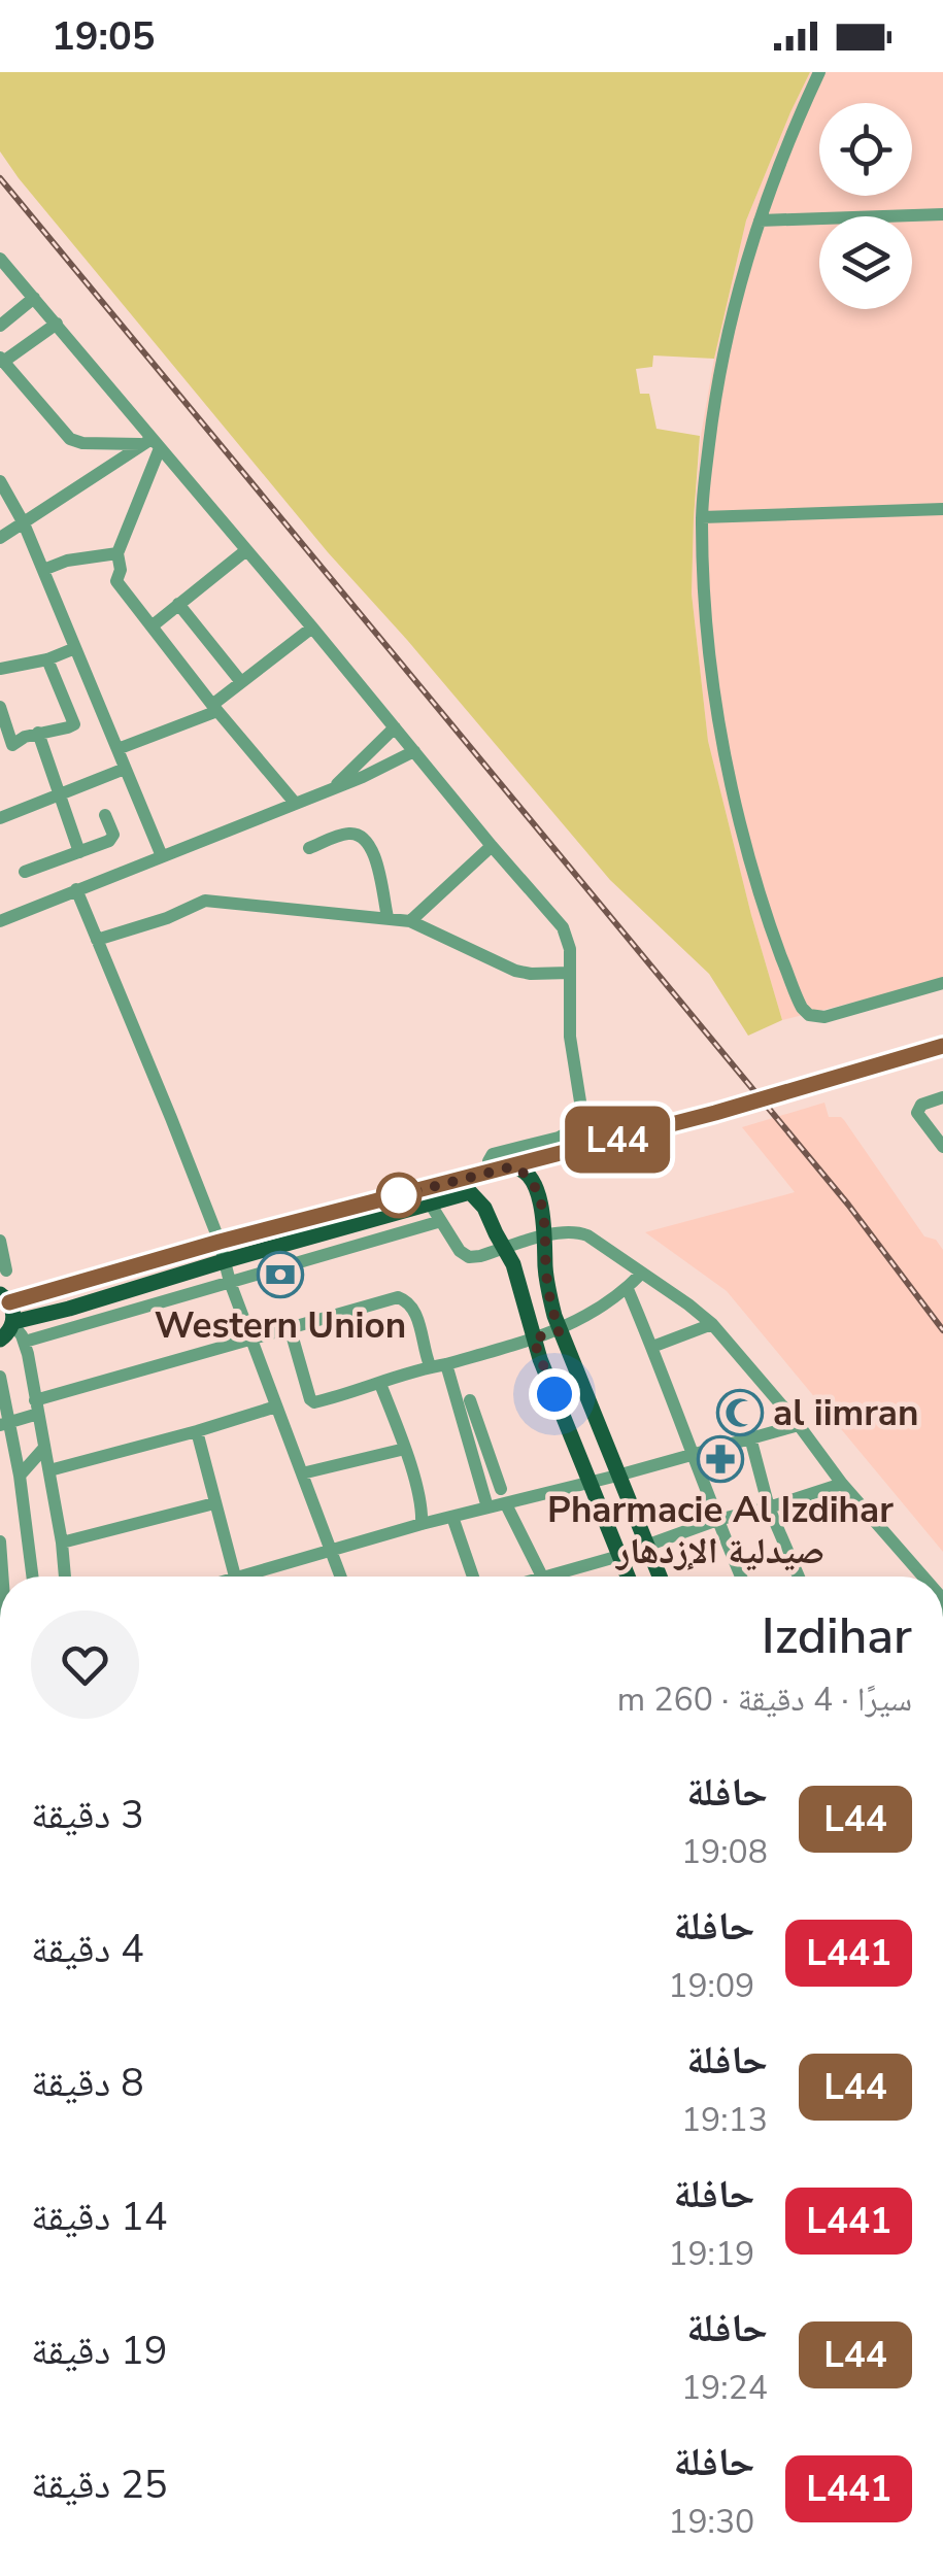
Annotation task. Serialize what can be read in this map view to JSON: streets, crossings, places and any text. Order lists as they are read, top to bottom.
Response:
{
  "places": {
    "bank": ["Western Union"],
    "mosque": ["al iimran"],
    "pharmacy": ["Pharmacie Al Izdihar صيدلية الإزدهار"]
  },
  "lines": ["bus line L44"],
  "page": {
    "status": "19:05",
    "on_map": "L44",
    "heading": ["Izdihar", "سيرًا · 4 دقيقة · 260 m"],
    "list": [
      {
        "mark": "L44",
        "name": "حافلة",
        "note": "19:08",
        "value": "3 دقيقة"
      },
      {
        "mark": "L441",
        "name": "حافلة",
        "note": "19:09",
        "value": "4 دقيقة"
      },
      {
        "mark": "L44",
        "name": "حافلة",
        "note": "19:13",
        "value": "8 دقيقة"
      },
      {
        "mark": "L441",
        "name": "حافلة",
        "note": "19:19",
        "value": "14 دقيقة"
      },
      {
        "mark": "L44",
        "name": "حافلة",
        "note": "19:24",
        "value": "19 دقيقة"
      },
      {
        "mark": "L441",
        "name": "حافلة",
        "note": "19:30",
        "value": "25 دقيقة"
      }
    ]
  }
}
